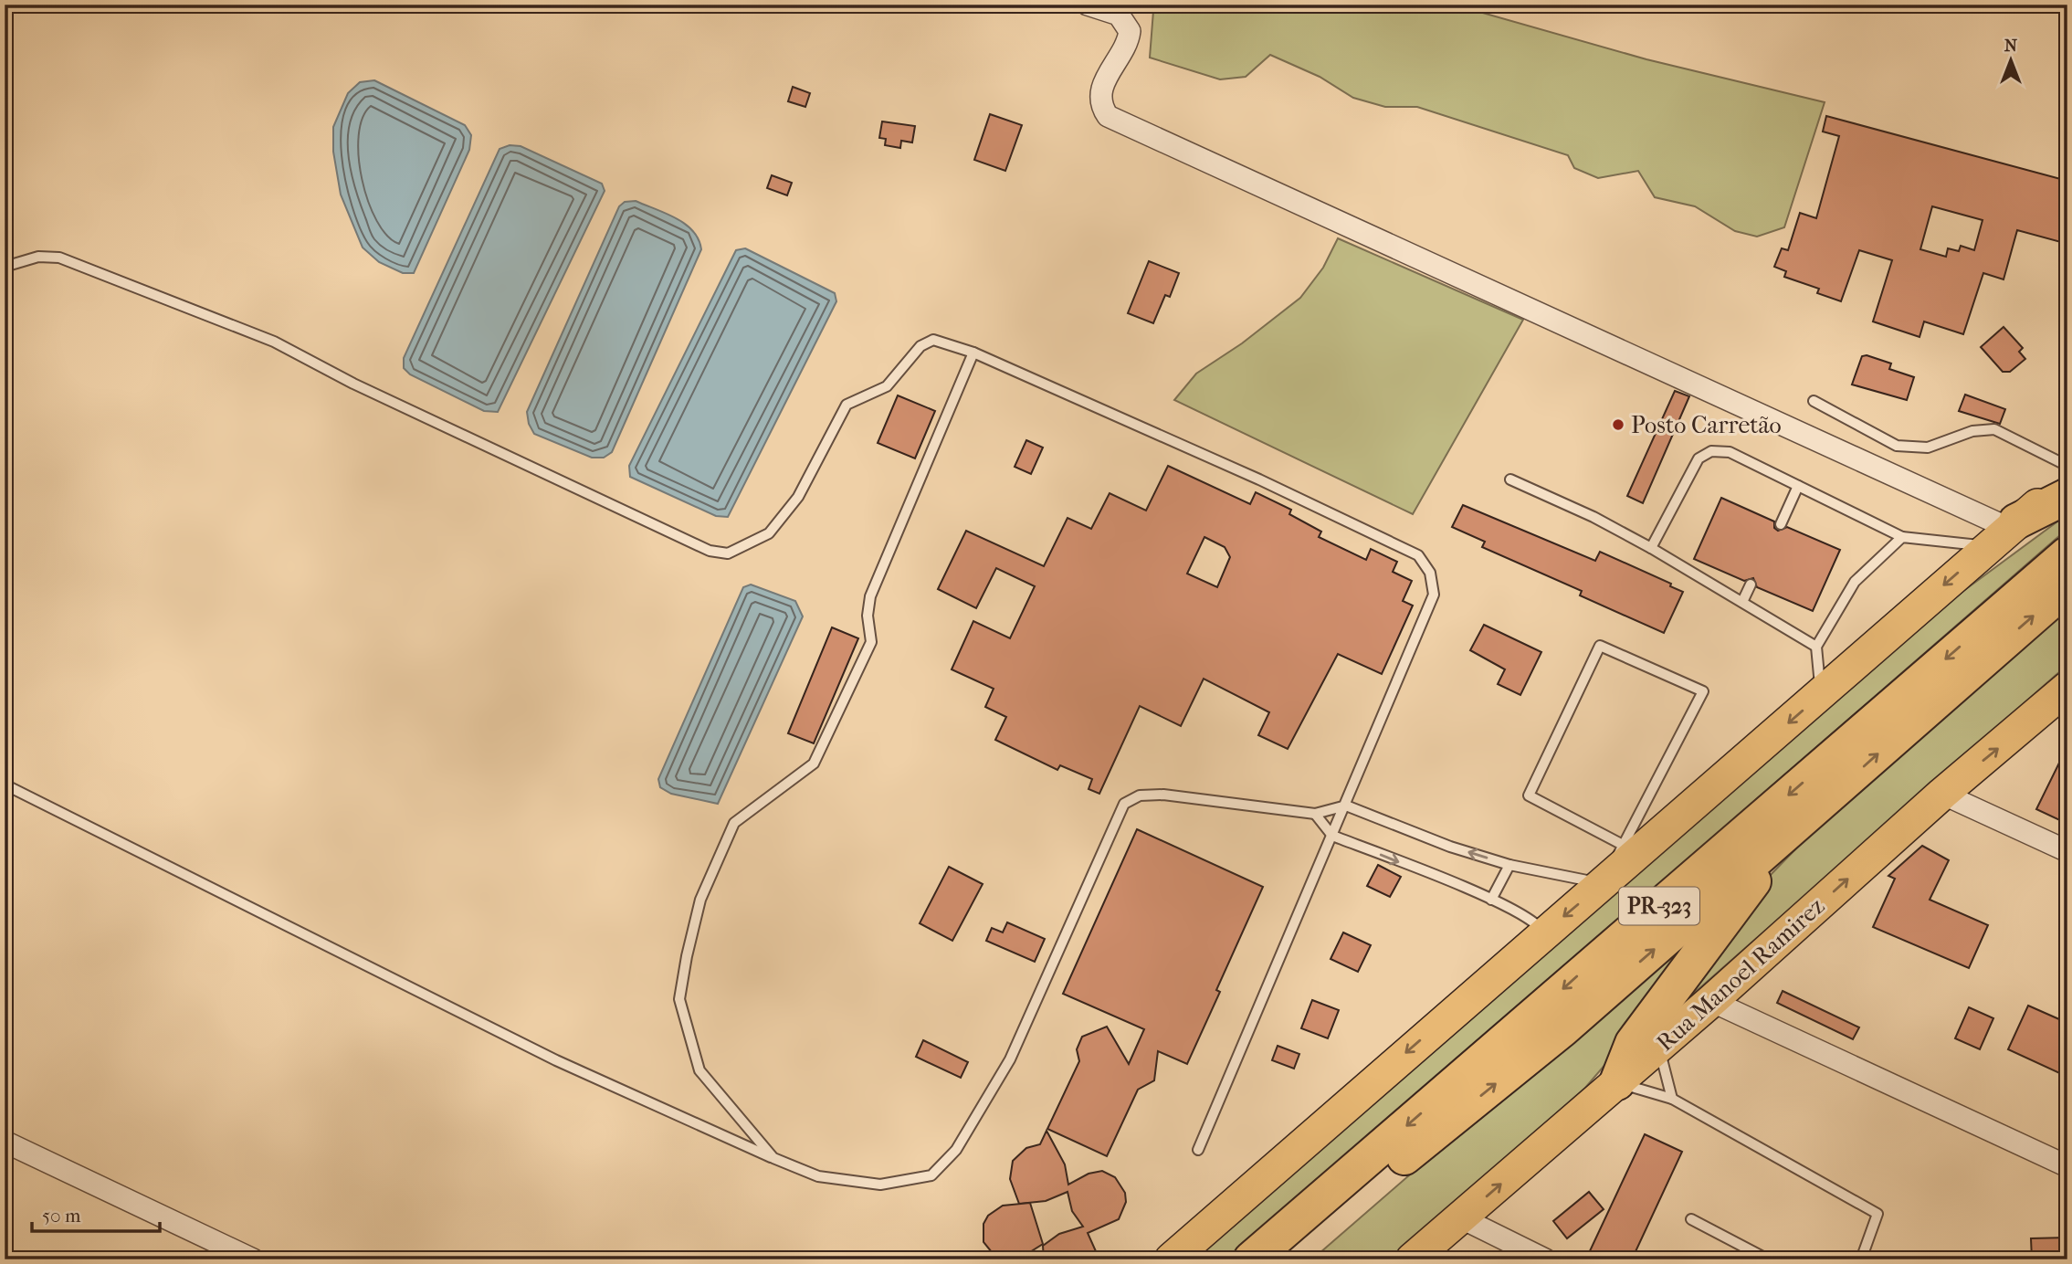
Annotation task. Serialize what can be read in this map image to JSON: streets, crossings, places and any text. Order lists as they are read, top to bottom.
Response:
{
  "streets": {
    "highway": ["PR-323"],
    "main road": ["Rua Manoel Ramirez"]
  },
  "places": ["Posto Carretão"],
  "scale_bar": "50 m",
  "north": "top"
}
